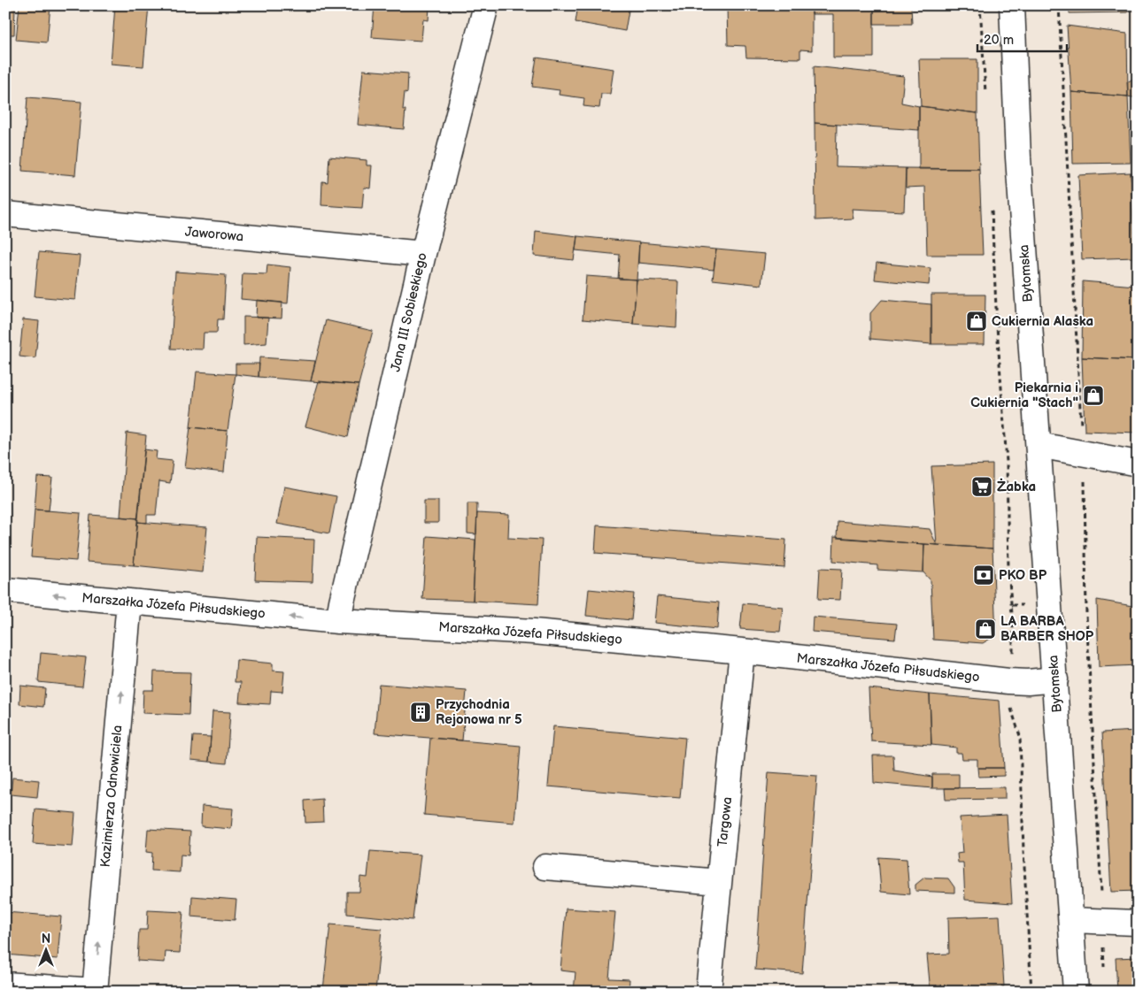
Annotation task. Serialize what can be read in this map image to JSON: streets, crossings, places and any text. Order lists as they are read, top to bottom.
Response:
{
  "streets": {
    "street": [
      "Jaworowa",
      "Bytomska",
      "Jana III Sobieskiego",
      "Marszałka Józefa Piłsudskiego",
      "Kazimierza Odnowiciela",
      "Targowa"
    ]
  },
  "crossings": [
    ["Jaworowa", "Jana III Sobieskiego"],
    ["Bytomska", "Marszałka Józefa Piłsudskiego"],
    ["Jana III Sobieskiego", "Marszałka Józefa Piłsudskiego"],
    ["Marszałka Józefa Piłsudskiego", "Kazimierza Odnowiciela"],
    ["Marszałka Józefa Piłsudskiego", "Targowa"]
  ],
  "one_way": ["Kazimierza Odnowiciela"],
  "places": {
    "shop": ["Cukiernia Alaska", "Piekarnia i Cukiernia \"Stach\"", "LA BARBA BARBER SHOP"],
    "supermarket": ["Żabka"],
    "bank": ["PKO BP"],
    "building": ["Przychodnia Rejonowa nr 5"]
  },
  "scale_bar": "20 m",
  "north": "top"
}
